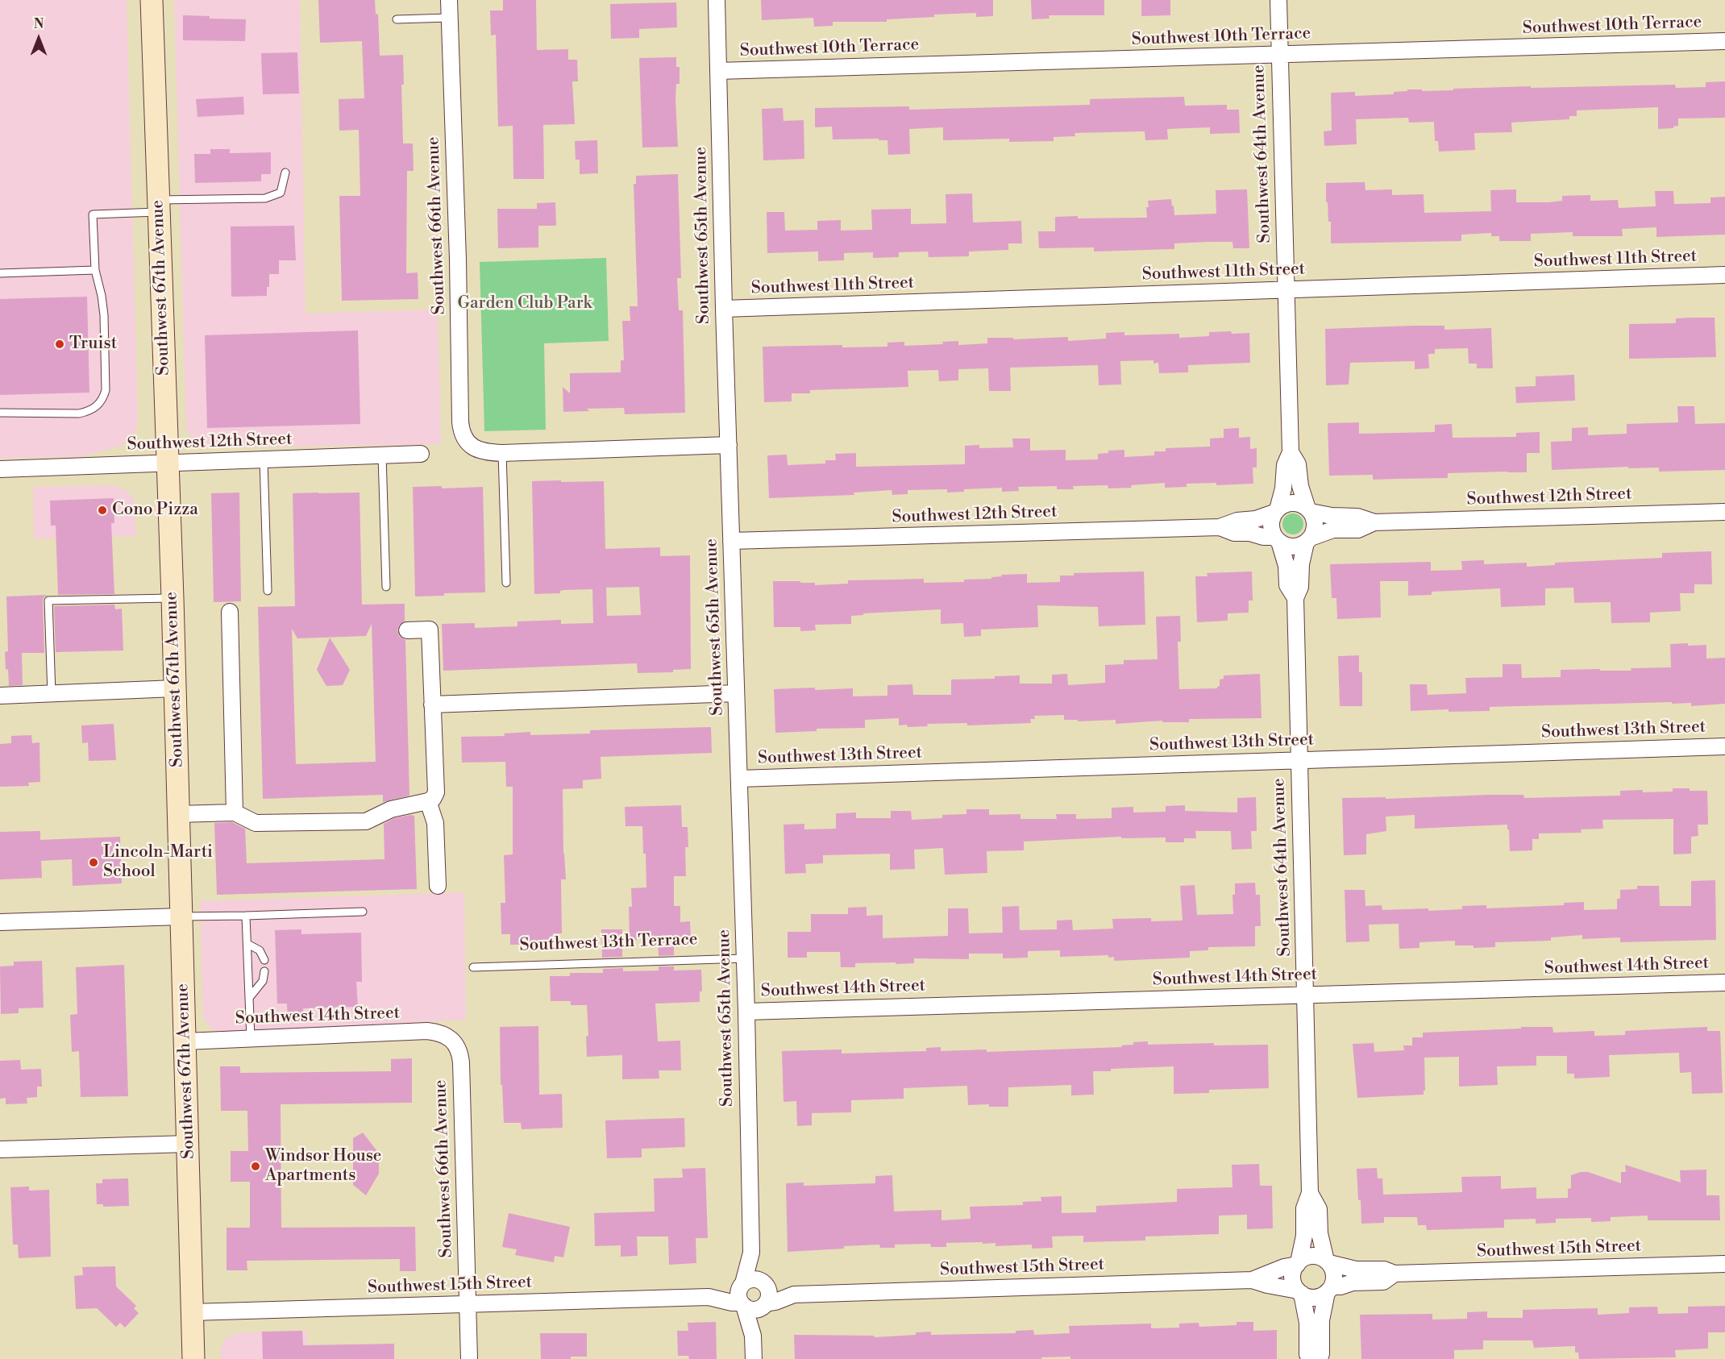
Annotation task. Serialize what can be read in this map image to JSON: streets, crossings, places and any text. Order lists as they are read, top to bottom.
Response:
{
  "streets": {
    "main road": ["Southwest 67th Avenue"],
    "street": [
      "Southwest 10th Terrace",
      "Southwest 64th Avenue",
      "Southwest 66th Avenue",
      "Southwest 65th Avenue",
      "Southwest 11th Street",
      "Southwest 12th Street",
      "Southwest 13th Street",
      "Southwest 14th Street",
      "Southwest 15th Street"
    ],
    "lane": ["Southwest 13th Terrace"]
  },
  "crossings": [
    ["Southwest 10th Terrace", "Southwest 64th Avenue"],
    ["Southwest 10th Terrace", "Southwest 65th Avenue"],
    ["Southwest 64th Avenue", "Southwest 11th Street"],
    ["Southwest 64th Avenue", "Southwest 12th Street"],
    ["Southwest 64th Avenue", "Southwest 13th Street"],
    ["Southwest 64th Avenue", "Southwest 14th Street"],
    ["Southwest 64th Avenue", "Southwest 15th Street"],
    ["Southwest 66th Avenue", "Southwest 14th Street"],
    ["Southwest 66th Avenue", "Southwest 15th Street"],
    ["Southwest 65th Avenue", "Southwest 11th Street"],
    ["Southwest 65th Avenue", "Southwest 12th Street"],
    ["Southwest 65th Avenue", "Southwest 13th Street"],
    ["Southwest 65th Avenue", "Southwest 13th Terrace"],
    ["Southwest 65th Avenue", "Southwest 14th Street"],
    ["Southwest 65th Avenue", "Southwest 15th Street"],
    ["Southwest 67th Avenue", "Southwest 12th Street"],
    ["Southwest 67th Avenue", "Southwest 14th Street"],
    ["Southwest 67th Avenue", "Southwest 15th Street"]
  ],
  "parks": ["Garden Club Park"],
  "places": [
    "Truist",
    "Cono Pizza",
    "Lincoln-Marti School",
    "Windsor House Apartments"
  ],
  "north": "top"
}
